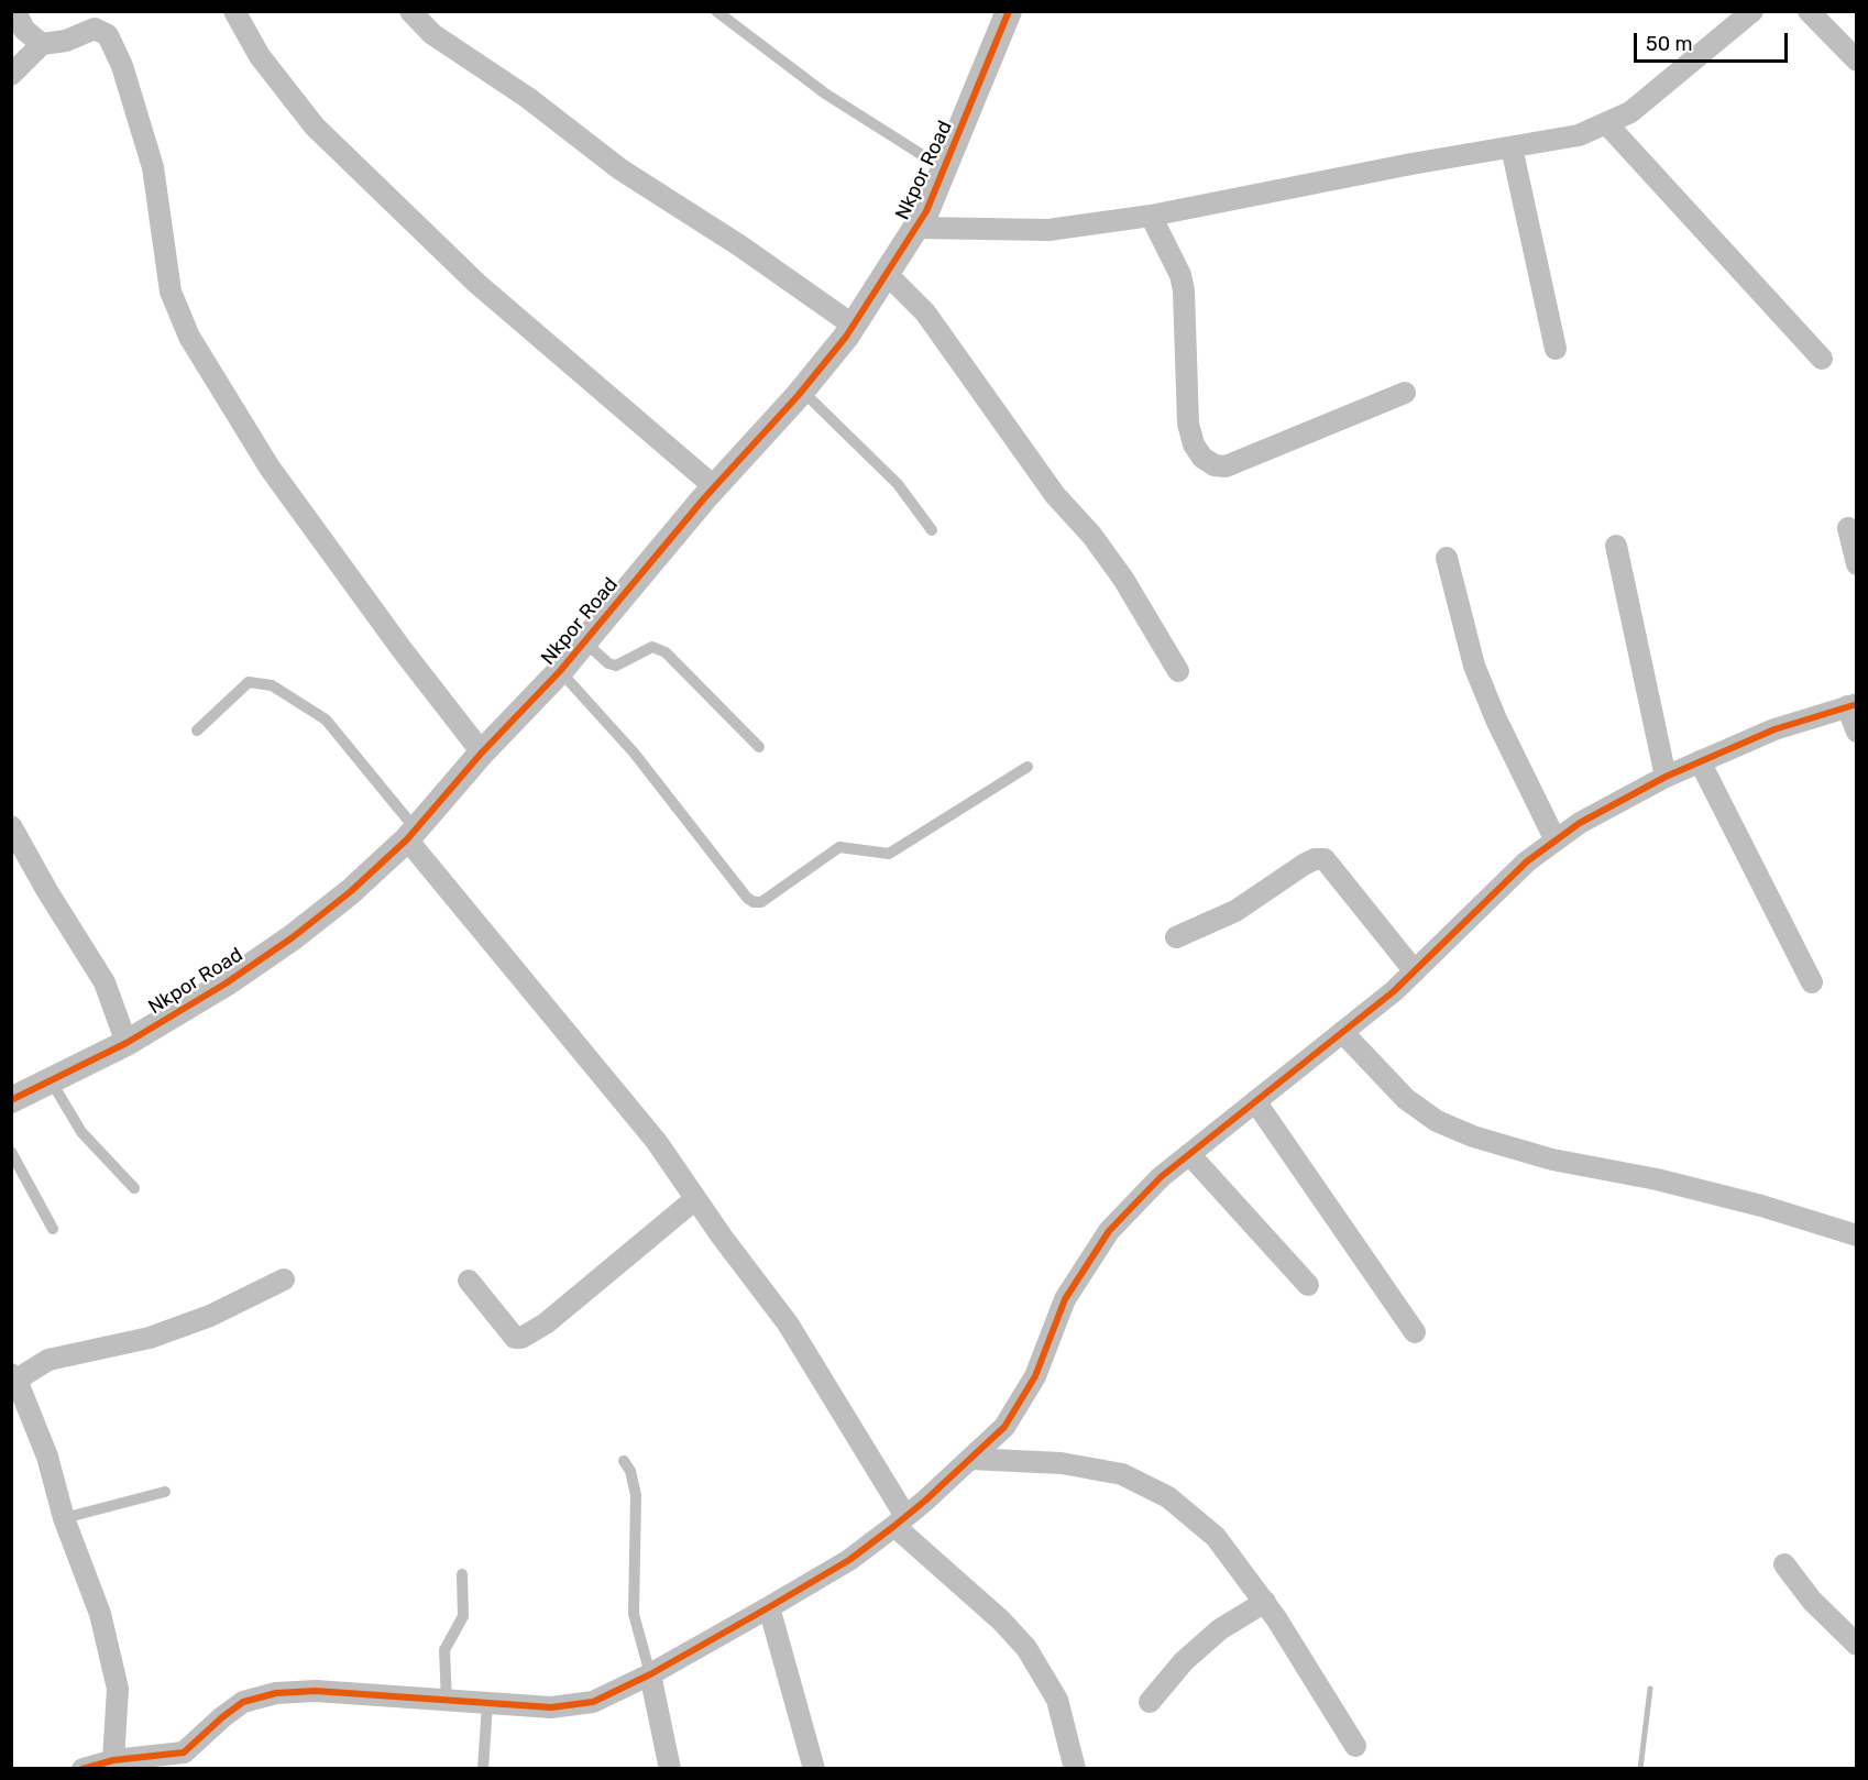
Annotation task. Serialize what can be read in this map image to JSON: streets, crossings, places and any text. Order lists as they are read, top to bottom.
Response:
{
  "streets": {
    "street": ["Nkpor Road"]
  },
  "scale_bar": "50 m"
}
